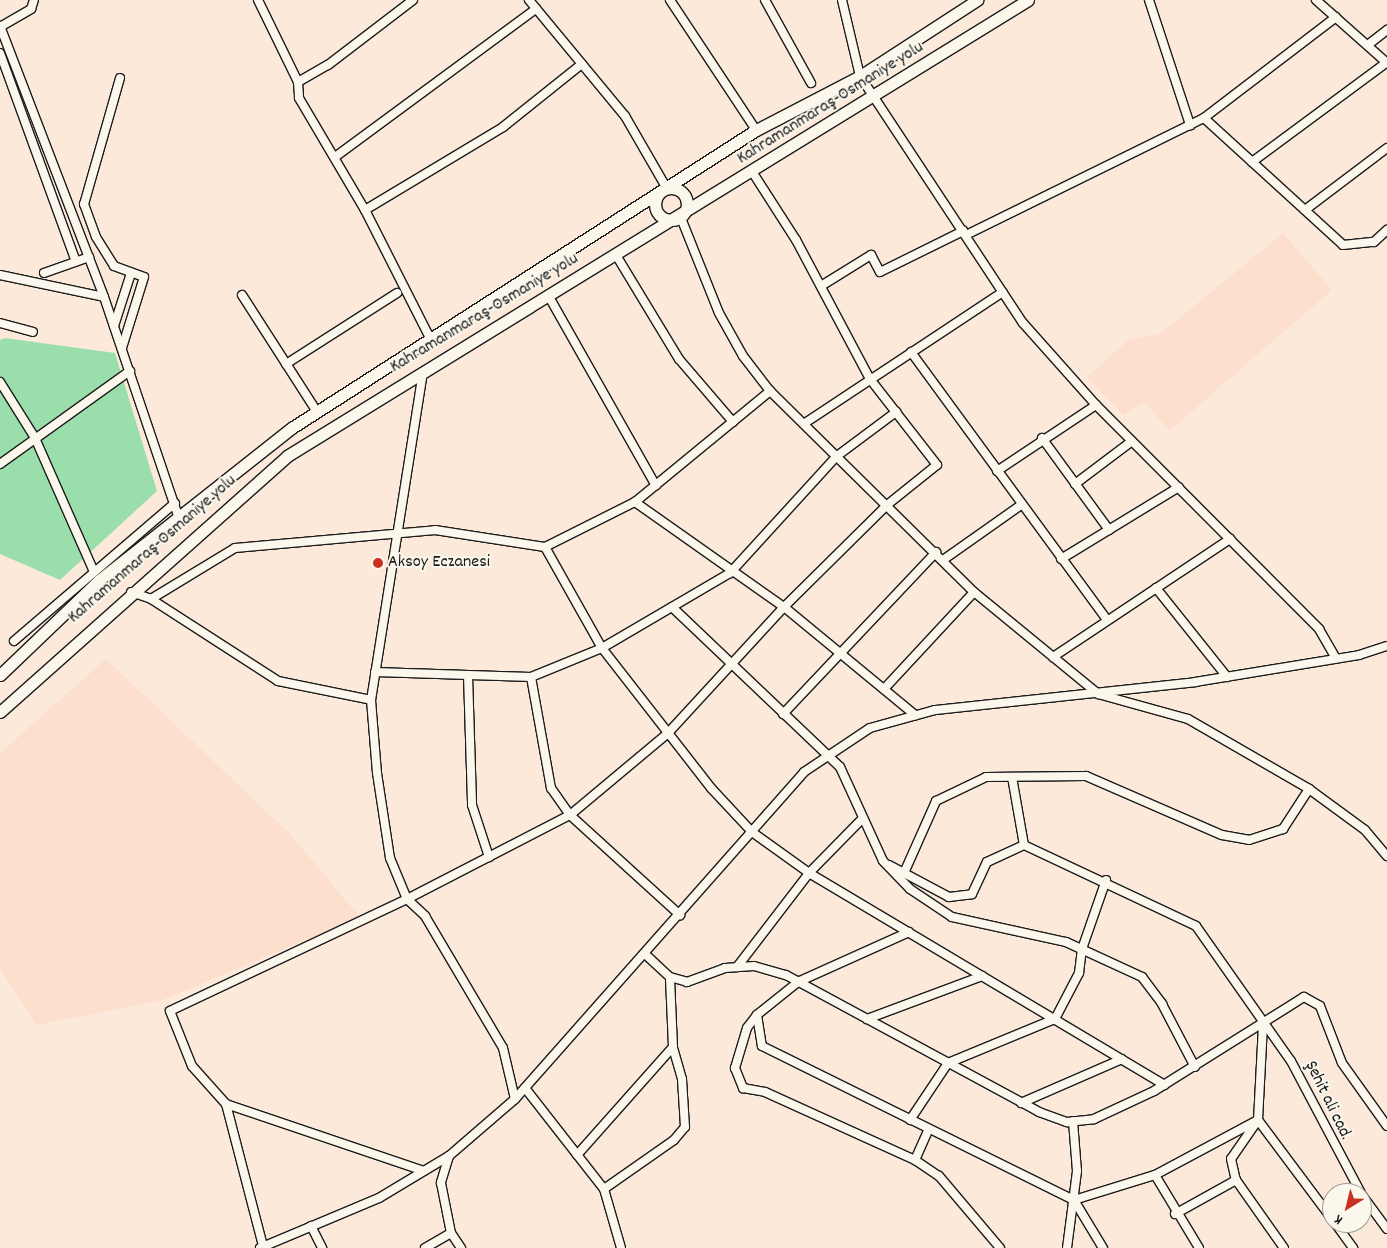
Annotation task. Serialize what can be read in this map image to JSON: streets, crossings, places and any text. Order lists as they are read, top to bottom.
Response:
{
  "streets": {
    "highway": ["Kahramanmaraş-Osmaniye yolu"],
    "street": ["Şehit ali cad."]
  },
  "places": ["Aksoy Eczanesi"],
  "north": "bottom left"
}
